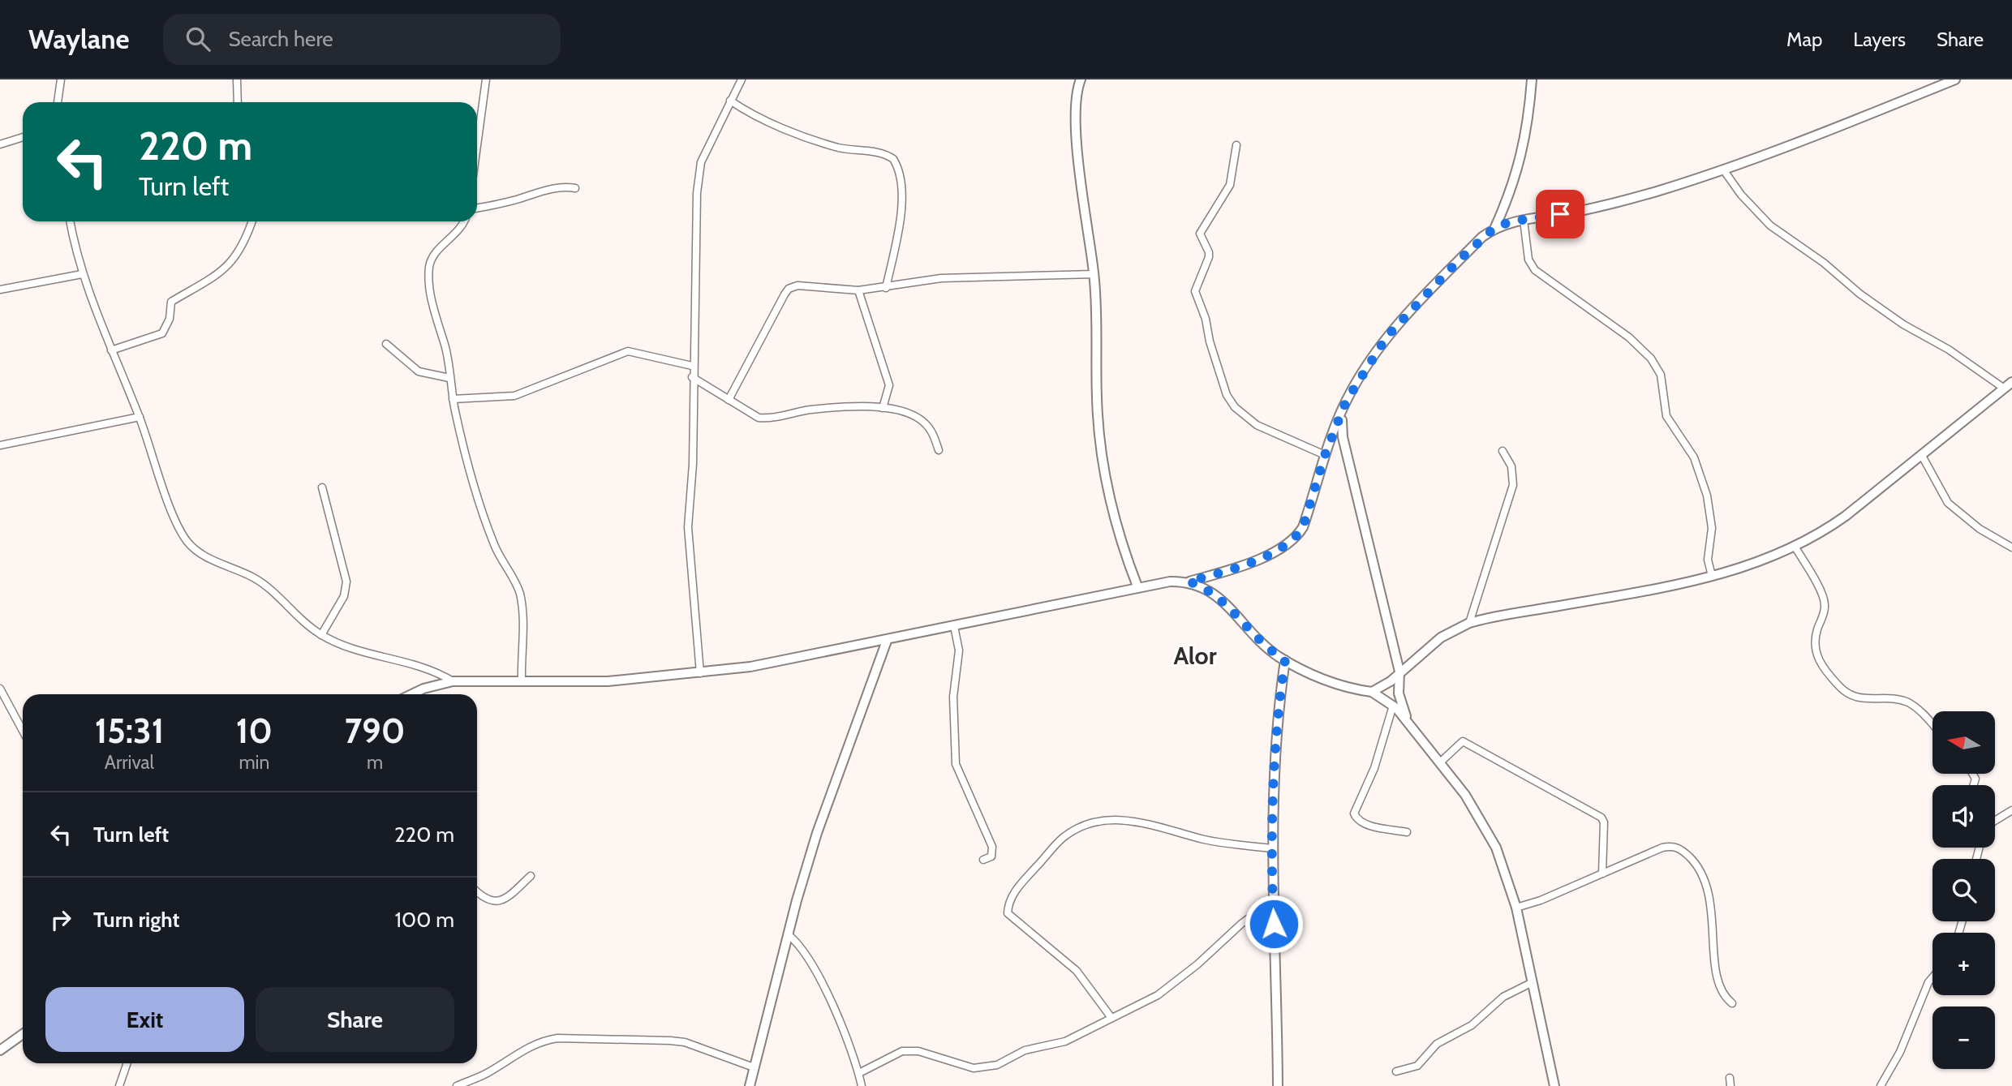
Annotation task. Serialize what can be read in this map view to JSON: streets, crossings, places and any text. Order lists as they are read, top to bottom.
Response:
{
  "districts": ["Alor"],
  "north": "left",
  "page": {
    "header": "Waylane",
    "search": "Search here",
    "nav": ["Map", "Layers", "Share"],
    "turn": ["220 m", "Turn left"],
    "eta": [
      "15:31",
      "Arrival",
      "10",
      "min",
      "790",
      "m"
    ],
    "map_buttons": ["+", "−"],
    "list": [
      {
        "name": "Turn left",
        "value": "220 m"
      },
      {
        "name": "Turn right",
        "value": "100 m"
      }
    ],
    "buttons": ["Exit", "Share"]
  }
}
